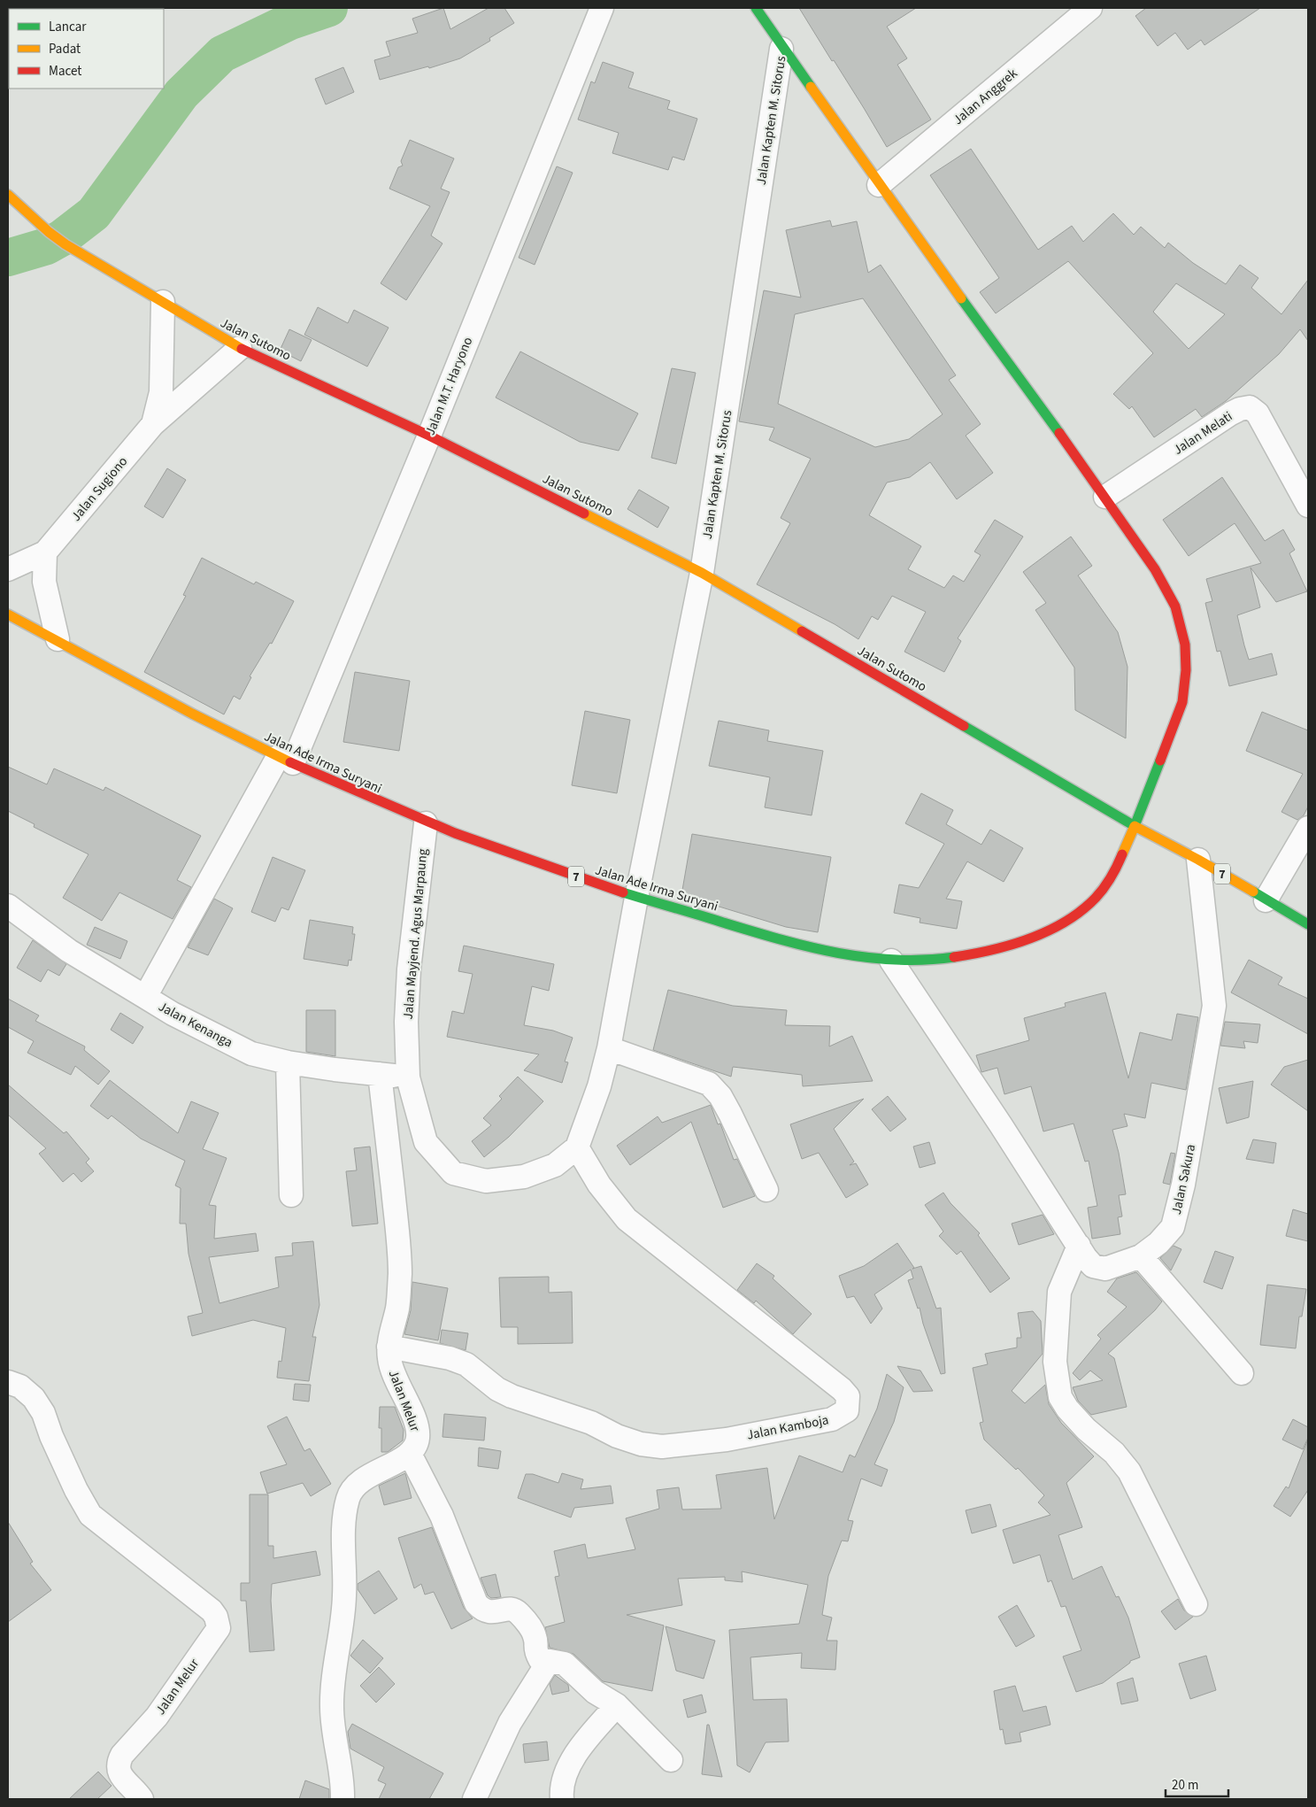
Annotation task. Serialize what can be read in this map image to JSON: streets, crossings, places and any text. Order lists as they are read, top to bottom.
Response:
{
  "streets": {
    "main road": ["Jalan Sutomo", "Jalan Ade Irma Suryani", "7"],
    "street": [
      "Jalan Anggrek",
      "Jalan Kapten M. Sitorus",
      "Jalan M.T. Haryono",
      "Jalan Melati",
      "Jalan Sugiono",
      "Jalan Mayjend. Agus Marpaung",
      "Jalan Kenanga",
      "Jalan Sakura",
      "Jalan Melur",
      "Jalan Kamboja"
    ]
  },
  "crossings": [
    ["Jalan Anggrek", "Jalan Ade Irma Suryani"],
    ["Jalan Kapten M. Sitorus", "Jalan Sutomo"],
    ["Jalan Kapten M. Sitorus", "Jalan Ade Irma Suryani"],
    ["Jalan Sutomo", "Jalan M.T. Haryono"],
    ["Jalan Sutomo", "Jalan Sugiono"],
    ["Jalan Sutomo", "Jalan Ade Irma Suryani"],
    ["Jalan Sutomo", "7"],
    ["Jalan M.T. Haryono", "Jalan Ade Irma Suryani"],
    ["Jalan M.T. Haryono", "Jalan Kenanga"],
    ["Jalan Melati", "Jalan Ade Irma Suryani"],
    ["Jalan Ade Irma Suryani", "7"],
    ["Jalan Ade Irma Suryani", "Jalan Mayjend. Agus Marpaung"],
    ["Jalan Ade Irma Suryani", "Jalan Sakura"],
    ["7", "Jalan Sakura"],
    ["Jalan Mayjend. Agus Marpaung", "Jalan Kenanga"],
    ["Jalan Mayjend. Agus Marpaung", "Jalan Kamboja"],
    ["Jalan Kenanga", "Jalan Melur"],
    ["Jalan Melur", "Jalan Kamboja"]
  ],
  "legend": ["Lancar", "Padat", "Macet"],
  "scale_bar": "20 m"
}
